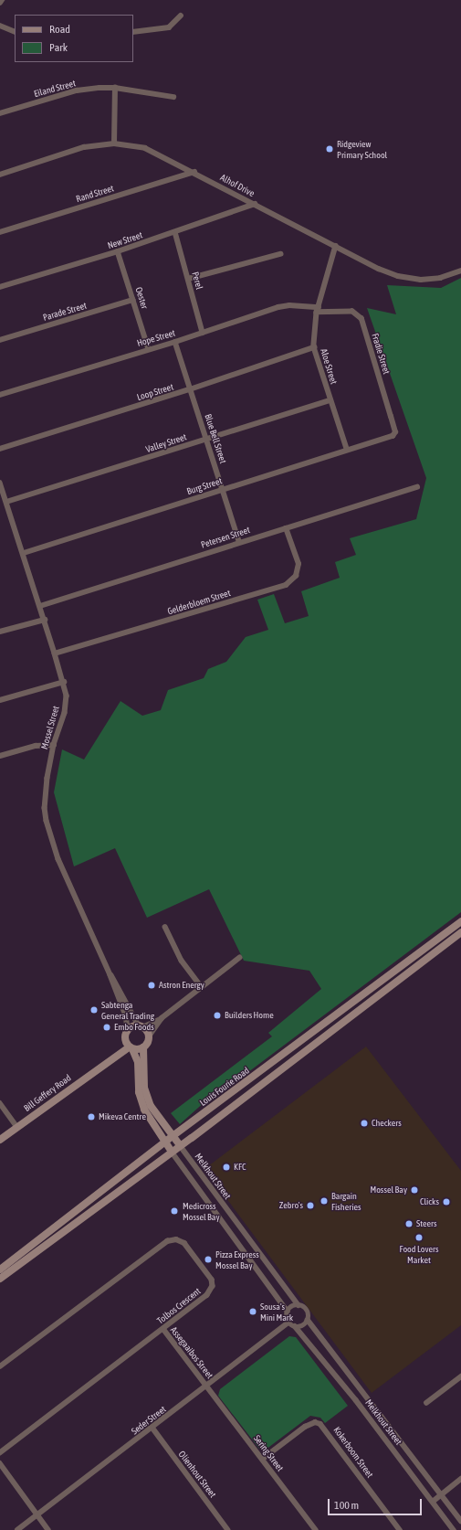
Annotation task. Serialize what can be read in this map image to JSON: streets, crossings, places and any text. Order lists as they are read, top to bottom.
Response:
{
  "streets": {
    "main road": ["Louis Fourie Road", "Bill Geffery Road"],
    "street": [
      "Eiland Street",
      "Alhof Drive",
      "Rand Street",
      "New Street",
      "Perel",
      "Oester",
      "Parade Street",
      "Hope Street",
      "Fradie Street",
      "Aloe Street",
      "Loop Street",
      "Blue Bell Street",
      "Valley Street",
      "Burg Street",
      "Petersen Street",
      "Gelderbloem Street",
      "Mossel Street",
      "Melkhout Street",
      "Tolbos Crescent",
      "Assegaaibos Street",
      "Seder Street",
      "Kokerboom Street",
      "Sering Street",
      "Olienhout Street"
    ]
  },
  "crossings": [
    ["Alhof Drive", "Rand Street"],
    ["Alhof Drive", "New Street"],
    ["Alhof Drive", "Aloe Street"],
    ["New Street", "Perel"],
    ["New Street", "Oester"],
    ["Perel", "Hope Street"],
    ["Oester", "Parade Street"],
    ["Oester", "Hope Street"],
    ["Hope Street", "Fradie Street"],
    ["Hope Street", "Aloe Street"],
    ["Hope Street", "Blue Bell Street"],
    ["Fradie Street", "Aloe Street"],
    ["Fradie Street", "Burg Street"],
    ["Aloe Street", "Loop Street"],
    ["Aloe Street", "Valley Street"],
    ["Aloe Street", "Burg Street"],
    ["Loop Street", "Blue Bell Street"],
    ["Blue Bell Street", "Valley Street"],
    ["Blue Bell Street", "Burg Street"],
    ["Blue Bell Street", "Petersen Street"],
    ["Valley Street", "Mossel Street"],
    ["Burg Street", "Mossel Street"],
    ["Petersen Street", "Gelderbloem Street"],
    ["Petersen Street", "Mossel Street"],
    ["Gelderbloem Street", "Mossel Street"],
    ["Melkhout Street", "Seder Street"],
    ["Tolbos Crescent", "Assegaaibos Street"],
    ["Assegaaibos Street", "Seder Street"],
    ["Assegaaibos Street", "Sering Street"],
    ["Seder Street", "Sering Street"],
    ["Seder Street", "Olienhout Street"],
    ["Kokerboom Street", "Sering Street"]
  ],
  "places": [
    "Ridgeview Primary School",
    "Astron Energy",
    "Sabtenga General Trading",
    "Builders Home",
    "Embo Foods",
    "Mikeva Centre",
    "Checkers",
    "KFC",
    "Mossel Bay",
    "Bargain Fisheries",
    "Clicks",
    "Zebro's",
    "Medicross Mossel Bay",
    "Steers",
    "Food Lovers Market",
    "Pizza Express Mossel Bay",
    "Sousa's Mini Mark"
  ],
  "legend": ["Road", "Park"],
  "scale_bar": "100 m"
}
